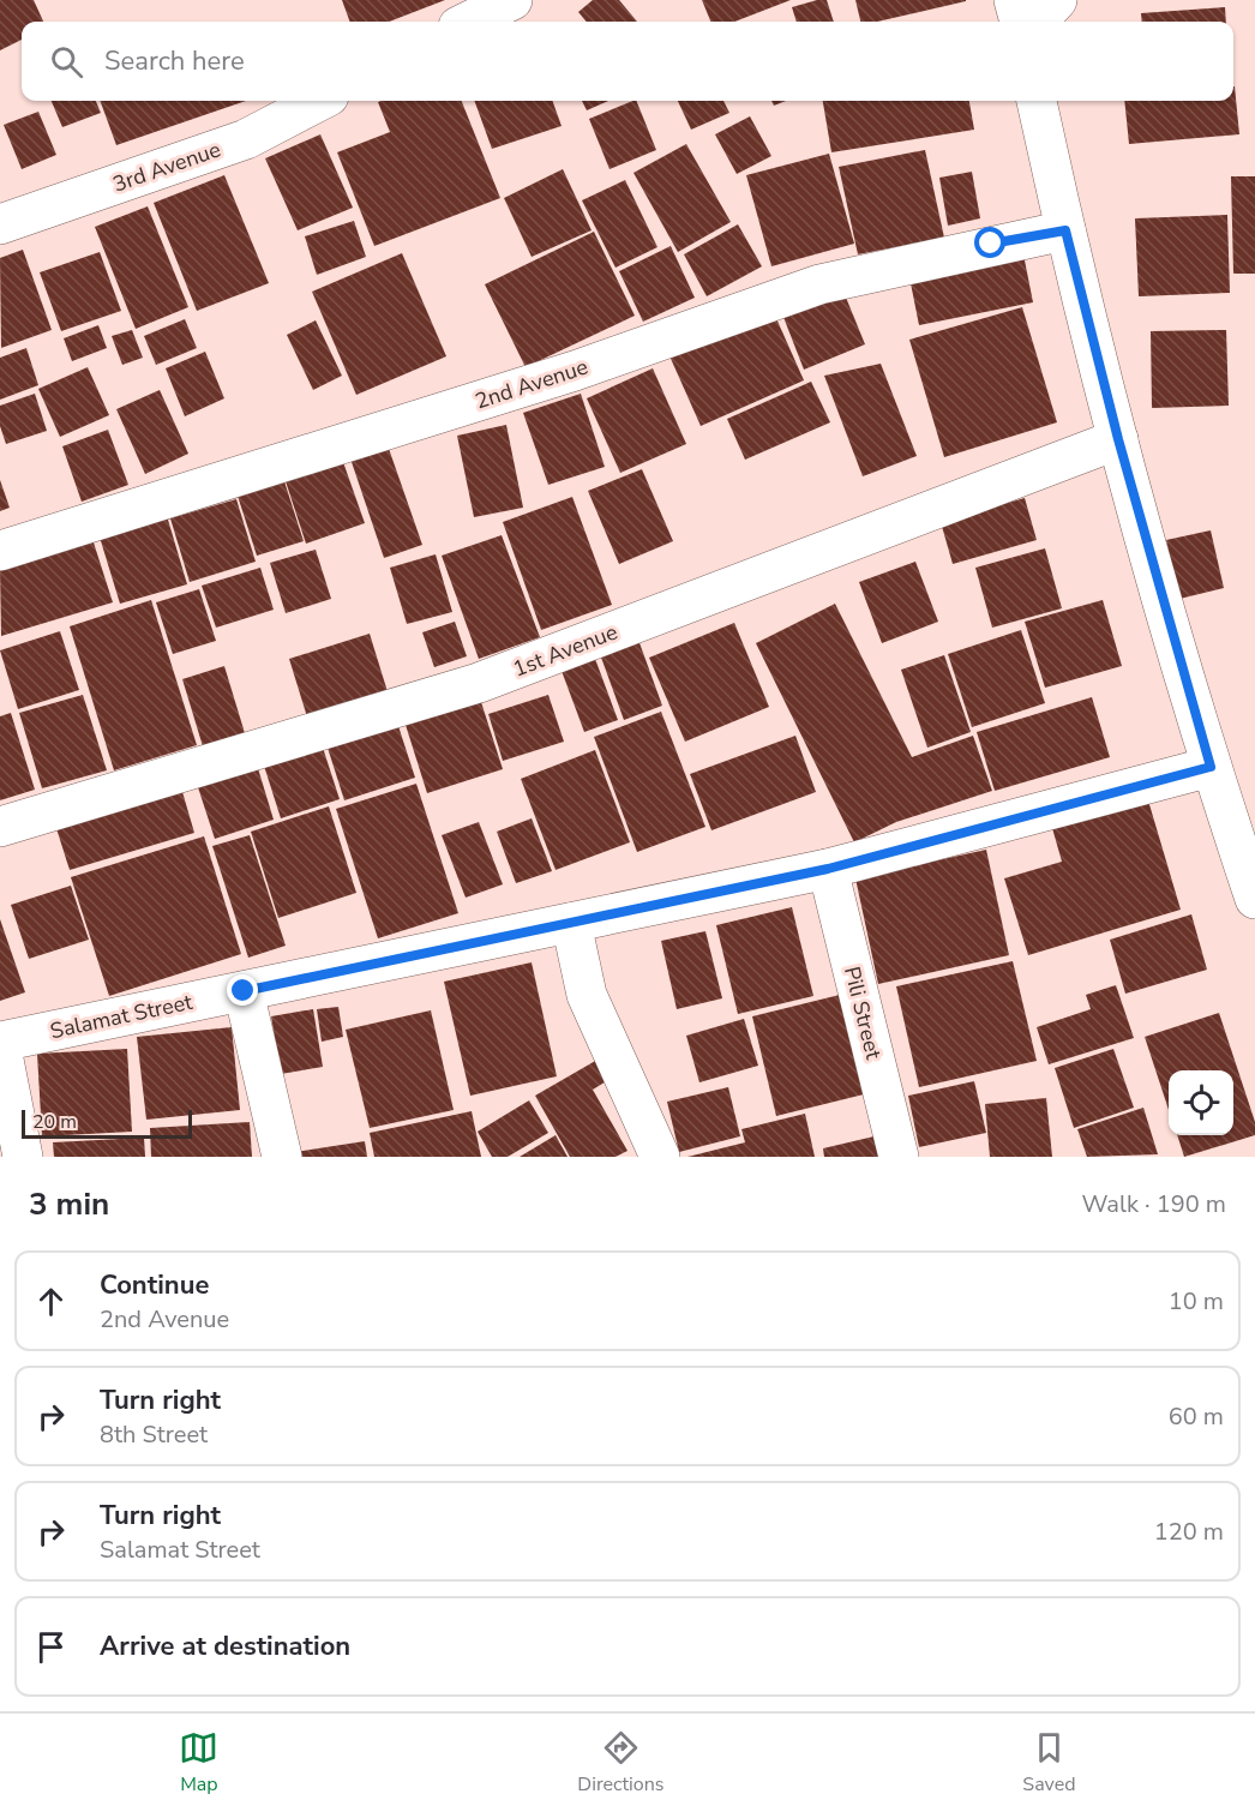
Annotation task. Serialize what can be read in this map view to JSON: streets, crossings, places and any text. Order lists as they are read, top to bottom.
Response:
{
  "streets": {
    "street": [
      "3rd Avenue",
      "2nd Avenue",
      "1st Avenue",
      "Pili Street",
      "Salamat Street"
    ]
  },
  "crossings": [
    ["Pili Street", "Salamat Street"]
  ],
  "scale_bar": "20 m",
  "page": {
    "search": "Search here",
    "scale": "20 m",
    "heading": ["3 min", "Walk · 190 m"],
    "list": [
      ["Continue", "2nd Avenue", "10 m"],
      ["Turn right", "8th Street", "60 m"],
      ["Turn right", "Salamat Street", "120 m"],
      "Arrive at destination"
    ],
    "nav": ["Map", "Directions", "Saved"]
  }
}
